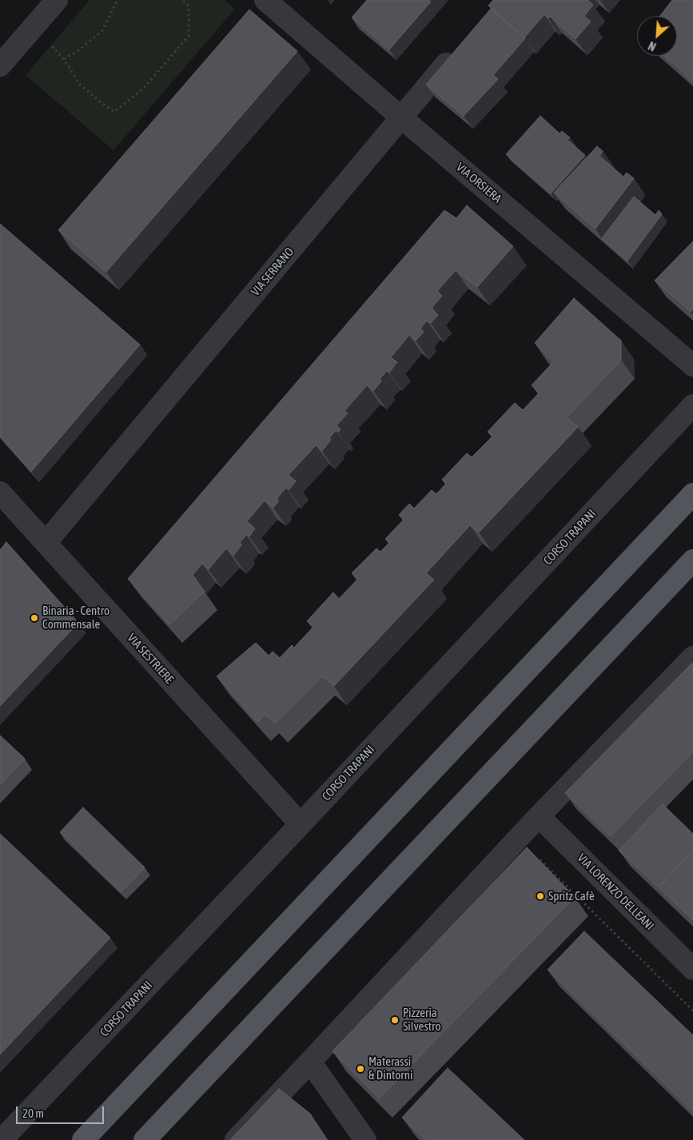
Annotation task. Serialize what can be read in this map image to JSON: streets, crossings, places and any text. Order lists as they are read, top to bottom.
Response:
{
  "streets": {
    "street": [
      "VIA ORSIERA",
      "VIA SERRANO",
      "CORSO TRAPANI",
      "VIA SESTRIERE",
      "VIA LORENZO DELLEANI"
    ]
  },
  "crossings": [
    ["VIA ORSIERA", "VIA SERRANO"],
    ["VIA SERRANO", "VIA SESTRIERE"],
    ["CORSO TRAPANI", "VIA SESTRIERE"]
  ],
  "places": [
    "Binaria - Centro Commensale",
    "Spritz Cafè",
    "Pizzeria Silvestro",
    "Materassi & Dintorni"
  ],
  "scale_bar": "20 m",
  "north": "bottom left"
}
